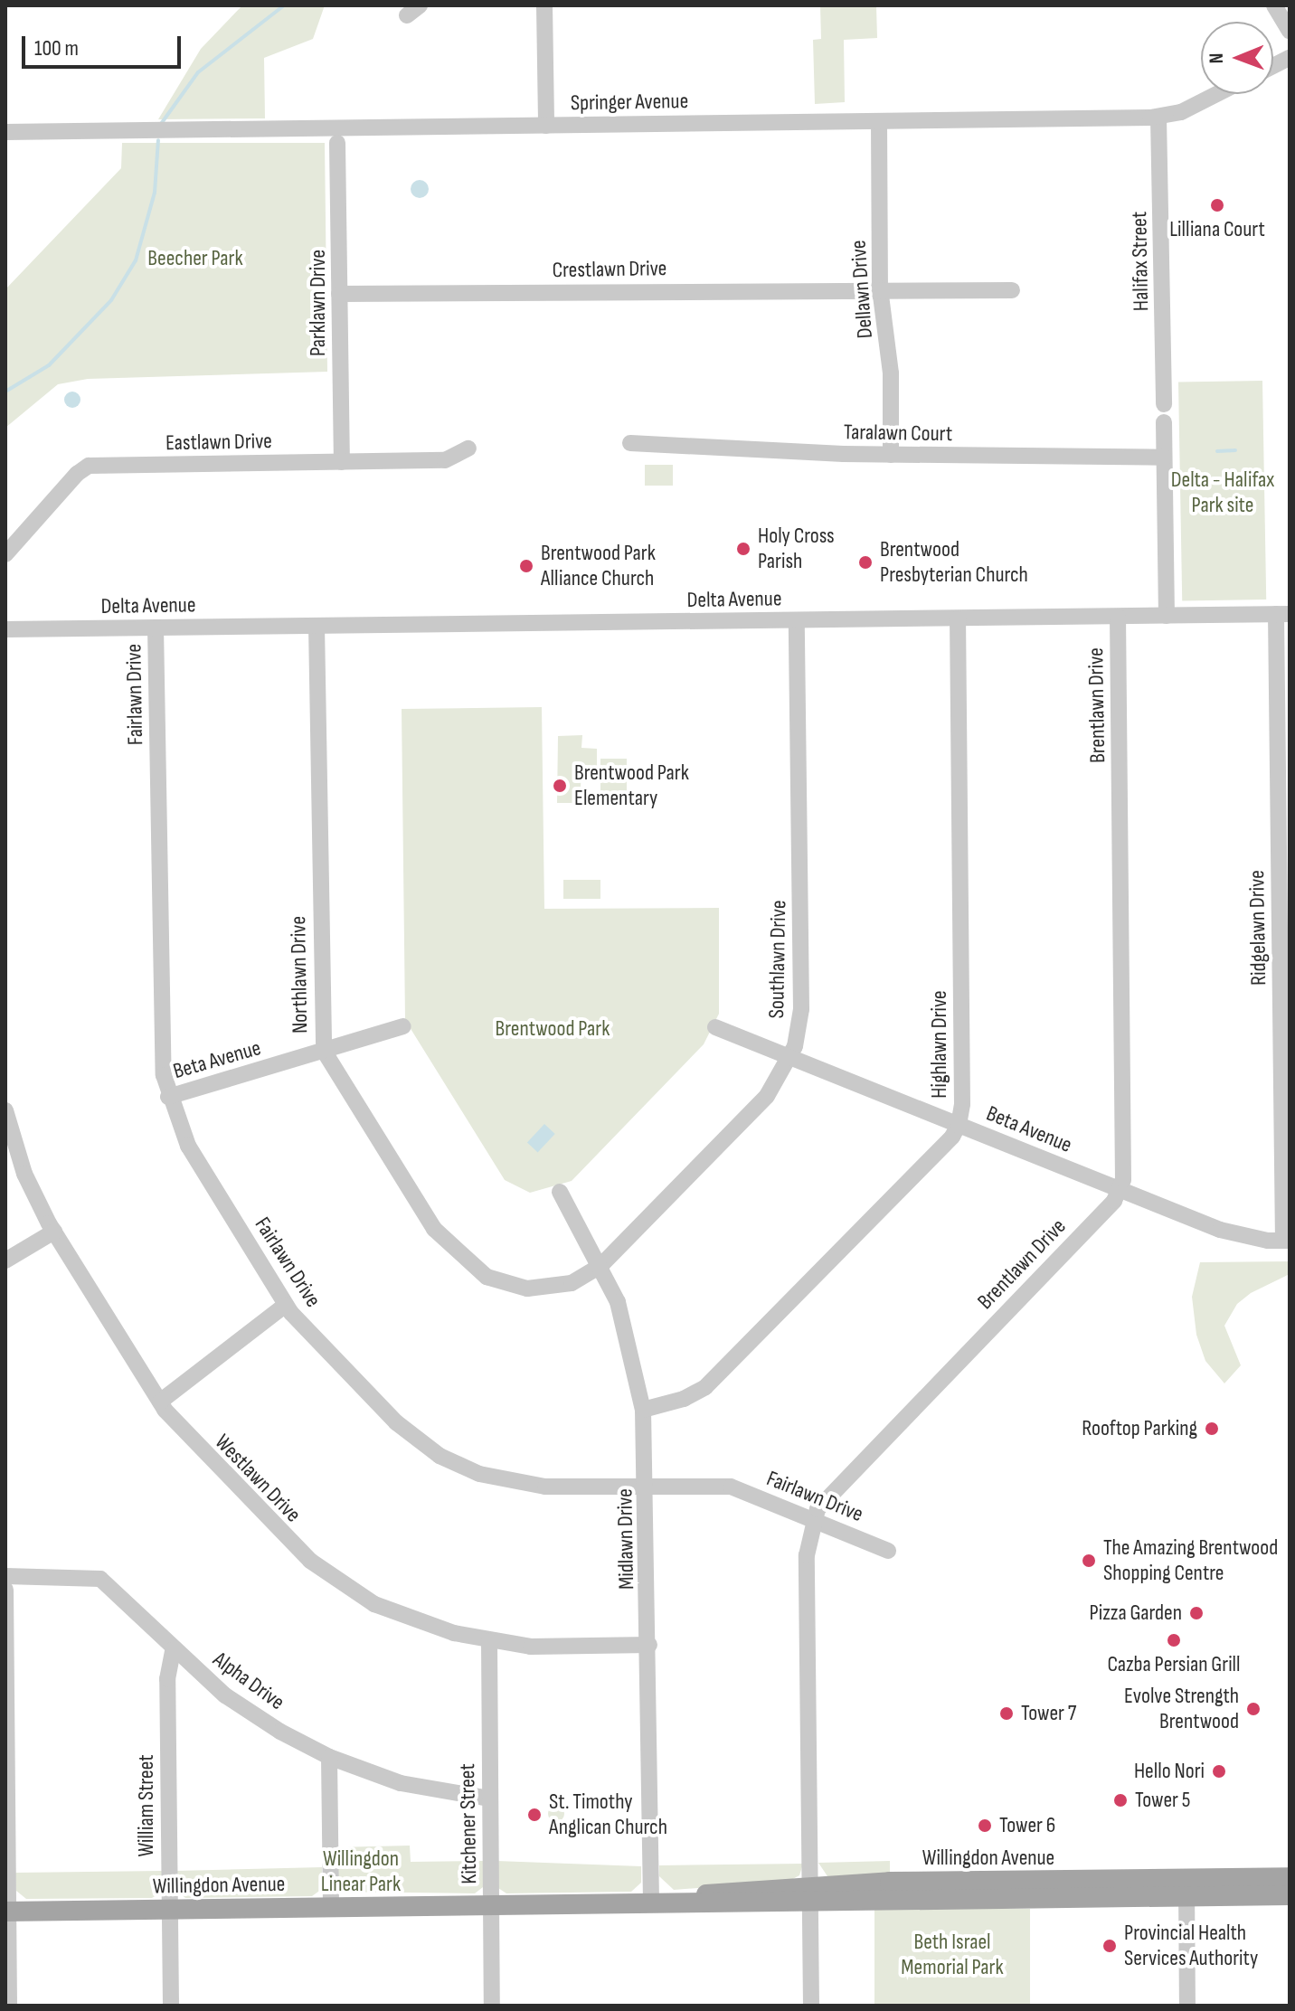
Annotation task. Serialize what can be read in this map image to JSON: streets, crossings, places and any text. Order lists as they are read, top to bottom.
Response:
{
  "streets": {
    "main road": ["Willingdon Avenue"],
    "street": [
      "Springer Avenue",
      "Halifax Street",
      "Crestlawn Drive",
      "Dellawn Drive",
      "Parklawn Drive",
      "Taralawn Court",
      "Eastlawn Drive",
      "Delta Avenue",
      "Fairlawn Drive",
      "Brentlawn Drive",
      "Ridgelawn Drive",
      "Southlawn Drive",
      "Northlawn Drive",
      "Highlawn Drive",
      "Beta Avenue",
      "Westlawn Drive",
      "Midlawn Drive",
      "Alpha Drive",
      "William Street",
      "Kitchener Street"
    ]
  },
  "crossings": [
    ["Springer Avenue", "Halifax Street"],
    ["Springer Avenue", "Dellawn Drive"],
    ["Crestlawn Drive", "Dellawn Drive"],
    ["Crestlawn Drive", "Parklawn Drive"],
    ["Dellawn Drive", "Taralawn Court"],
    ["Parklawn Drive", "Eastlawn Drive"],
    ["Delta Avenue", "Fairlawn Drive"],
    ["Delta Avenue", "Brentlawn Drive"],
    ["Delta Avenue", "Ridgelawn Drive"],
    ["Delta Avenue", "Southlawn Drive"],
    ["Delta Avenue", "Northlawn Drive"],
    ["Delta Avenue", "Highlawn Drive"],
    ["Fairlawn Drive", "Brentlawn Drive"],
    ["Fairlawn Drive", "Beta Avenue"],
    ["Fairlawn Drive", "Midlawn Drive"],
    ["Brentlawn Drive", "Beta Avenue"],
    ["Brentlawn Drive", "Willingdon Avenue"],
    ["Ridgelawn Drive", "Beta Avenue"],
    ["Southlawn Drive", "Northlawn Drive"],
    ["Southlawn Drive", "Beta Avenue"],
    ["Southlawn Drive", "Midlawn Drive"],
    ["Northlawn Drive", "Beta Avenue"],
    ["Northlawn Drive", "Midlawn Drive"],
    ["Highlawn Drive", "Beta Avenue"],
    ["Highlawn Drive", "Midlawn Drive"],
    ["Westlawn Drive", "Midlawn Drive"],
    ["Westlawn Drive", "Kitchener Street"],
    ["Midlawn Drive", "Willingdon Avenue"],
    ["Alpha Drive", "William Street"],
    ["Alpha Drive", "Kitchener Street"],
    ["William Street", "Willingdon Avenue"],
    ["Kitchener Street", "Willingdon Avenue"]
  ],
  "parks": [
    "Beecher Park",
    "Delta - Halifax Park site",
    "Brentwood Park",
    "Willingdon Linear Park",
    "Beth Israel Memorial Park"
  ],
  "places": [
    "Lilliana Court",
    "Holy Cross Parish",
    "Brentwood Presbyterian Church",
    "Brentwood Park Alliance Church",
    "Brentwood Park Elementary",
    "Rooftop Parking",
    "The Amazing Brentwood Shopping Centre",
    "Pizza Garden",
    "Cazba Persian Grill",
    "Evolve Strength Brentwood",
    "Tower 7",
    "Hello Nori",
    "Tower 5",
    "St. Timothy Anglican Church",
    "Tower 6",
    "Provincial Health Services Authority"
  ],
  "scale_bar": "100 m",
  "north": "left"
}
